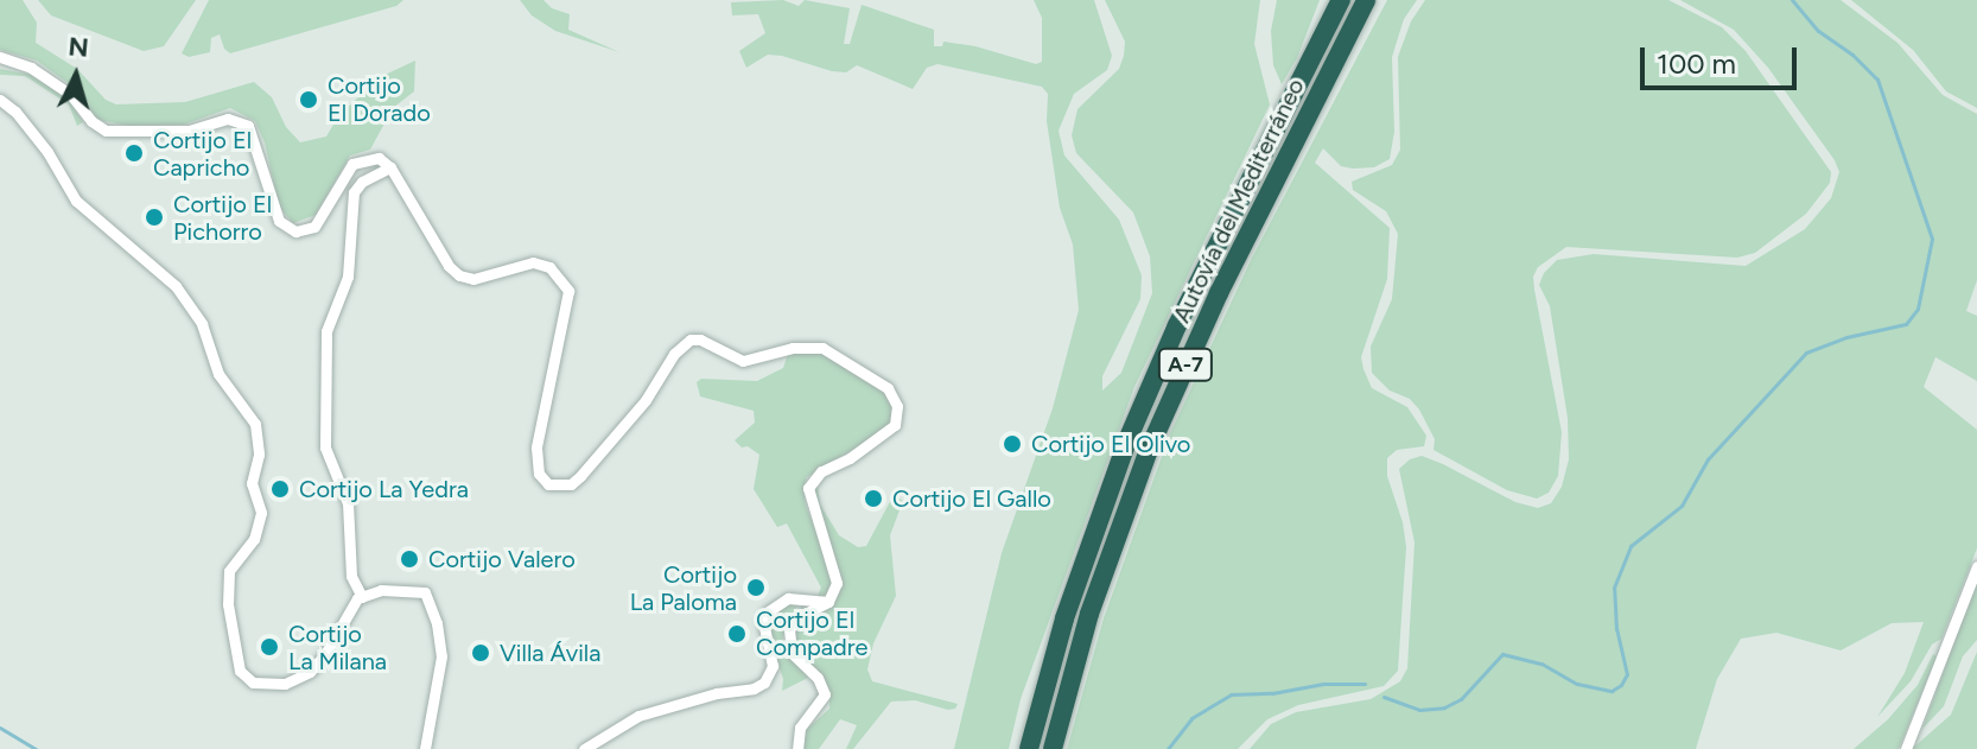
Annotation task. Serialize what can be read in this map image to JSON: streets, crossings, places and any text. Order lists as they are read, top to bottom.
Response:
{
  "streets": {
    "highway": ["Autovía del Mediterráneo", "A-7"]
  },
  "places": [
    "Cortijo El Dorado",
    "Cortijo El Capricho",
    "Cortijo El Pichorro",
    "Cortijo El Olivo",
    "Cortijo La Yedra",
    "Cortijo El Gallo",
    "Cortijo Valero",
    "Cortijo La Paloma",
    "Cortijo El Compadre",
    "Cortijo La Milana",
    "Villa Ávila"
  ],
  "scale_bar": "100 m",
  "north": "top"
}
